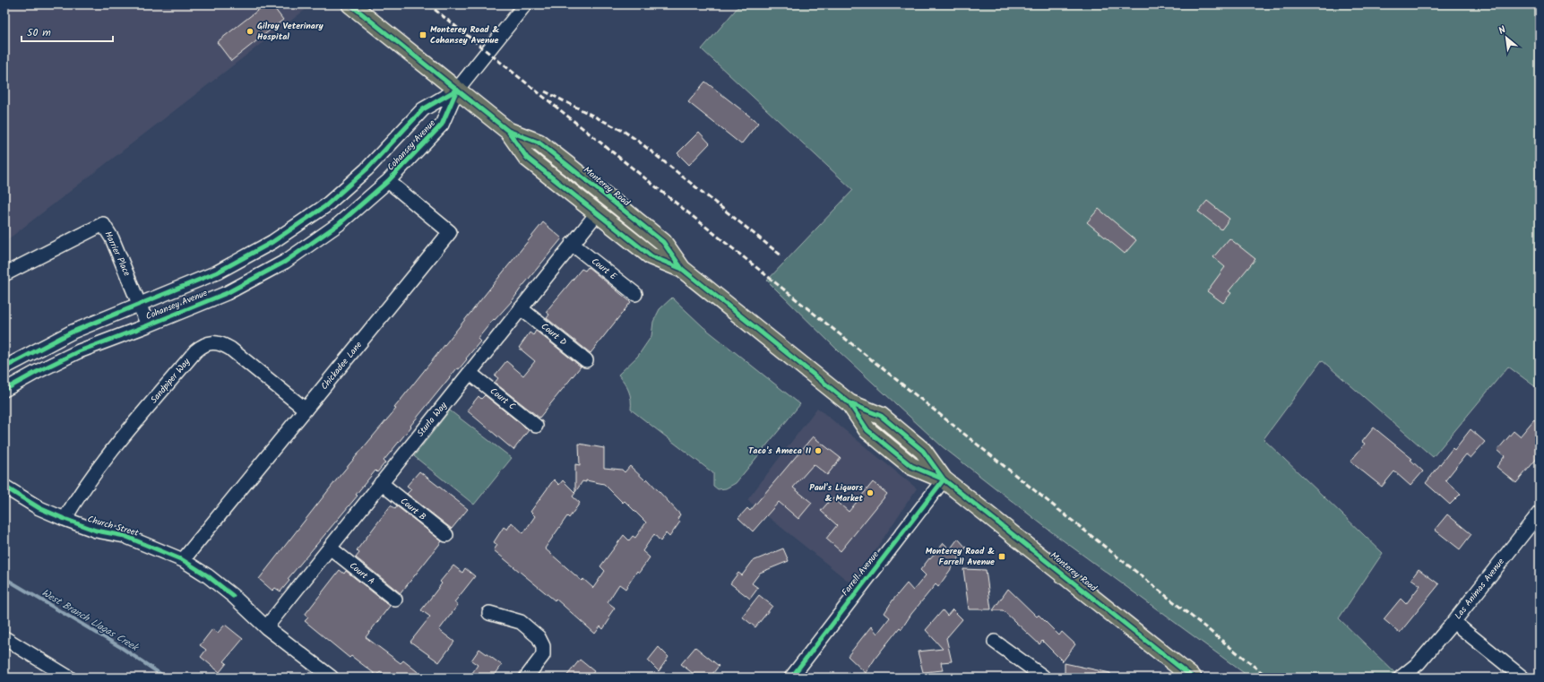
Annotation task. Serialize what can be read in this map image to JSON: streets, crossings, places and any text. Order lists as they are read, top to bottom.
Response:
{
  "streets": {
    "main road": ["Monterey Road"],
    "street": [
      "Cohansey Avenue",
      "Harrier Place",
      "Court E",
      "Court D",
      "Chickadee Lane",
      "Sandpiper Way",
      "Court C",
      "Sturla Way",
      "Court B",
      "Church Street",
      "Court A",
      "Farrell Avenue",
      "Las Animas Avenue"
    ]
  },
  "crossings": [
    ["Cohansey Avenue", "Monterey Road"],
    ["Cohansey Avenue", "Harrier Place"],
    ["Cohansey Avenue", "Chickadee Lane"],
    ["Monterey Road", "Sturla Way"],
    ["Monterey Road", "Farrell Avenue"],
    ["Court E", "Sturla Way"],
    ["Court D", "Sturla Way"],
    ["Chickadee Lane", "Sandpiper Way"],
    ["Chickadee Lane", "Church Street"],
    ["Sandpiper Way", "Church Street"],
    ["Court C", "Sturla Way"],
    ["Sturla Way", "Court B"],
    ["Sturla Way", "Church Street"],
    ["Sturla Way", "Court A"]
  ],
  "water": ["West Branch Llagas Creek"],
  "places": {
    "other": ["Gilroy Veterinary Hospital", "Taco's Ameca II", "Paul's Liquors & Market"],
    "transit": ["Monterey Road & Cohansey Avenue", "Monterey Road & Farrell Avenue"]
  },
  "scale_bar": "50 m",
  "north": "top left"
}
